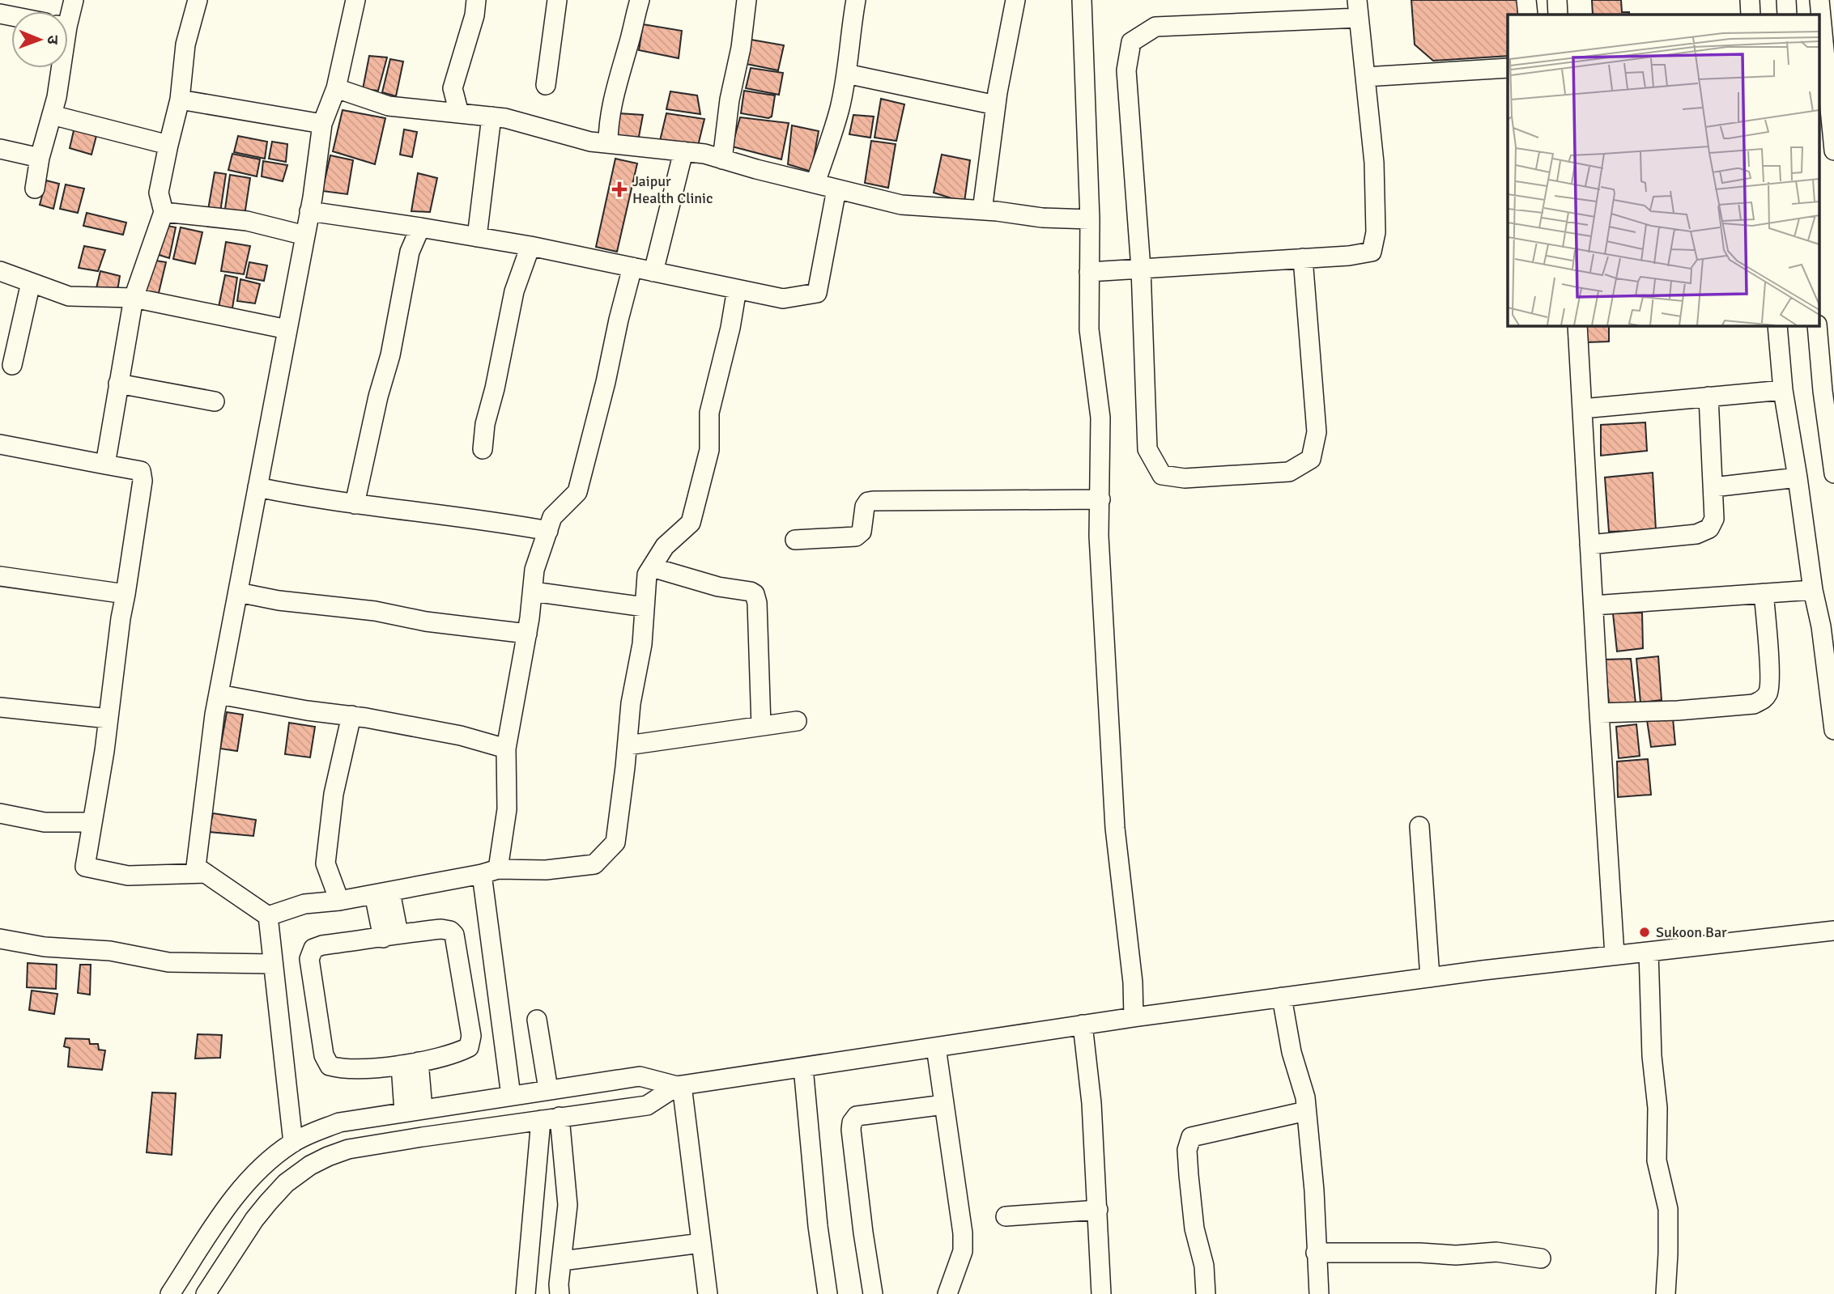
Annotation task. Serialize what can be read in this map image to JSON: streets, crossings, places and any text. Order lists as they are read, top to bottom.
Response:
{
  "places": {
    "health": ["Jaipur Health Clinic"],
    "other": ["Sukoon Bar"]
  },
  "north": "right"
}
